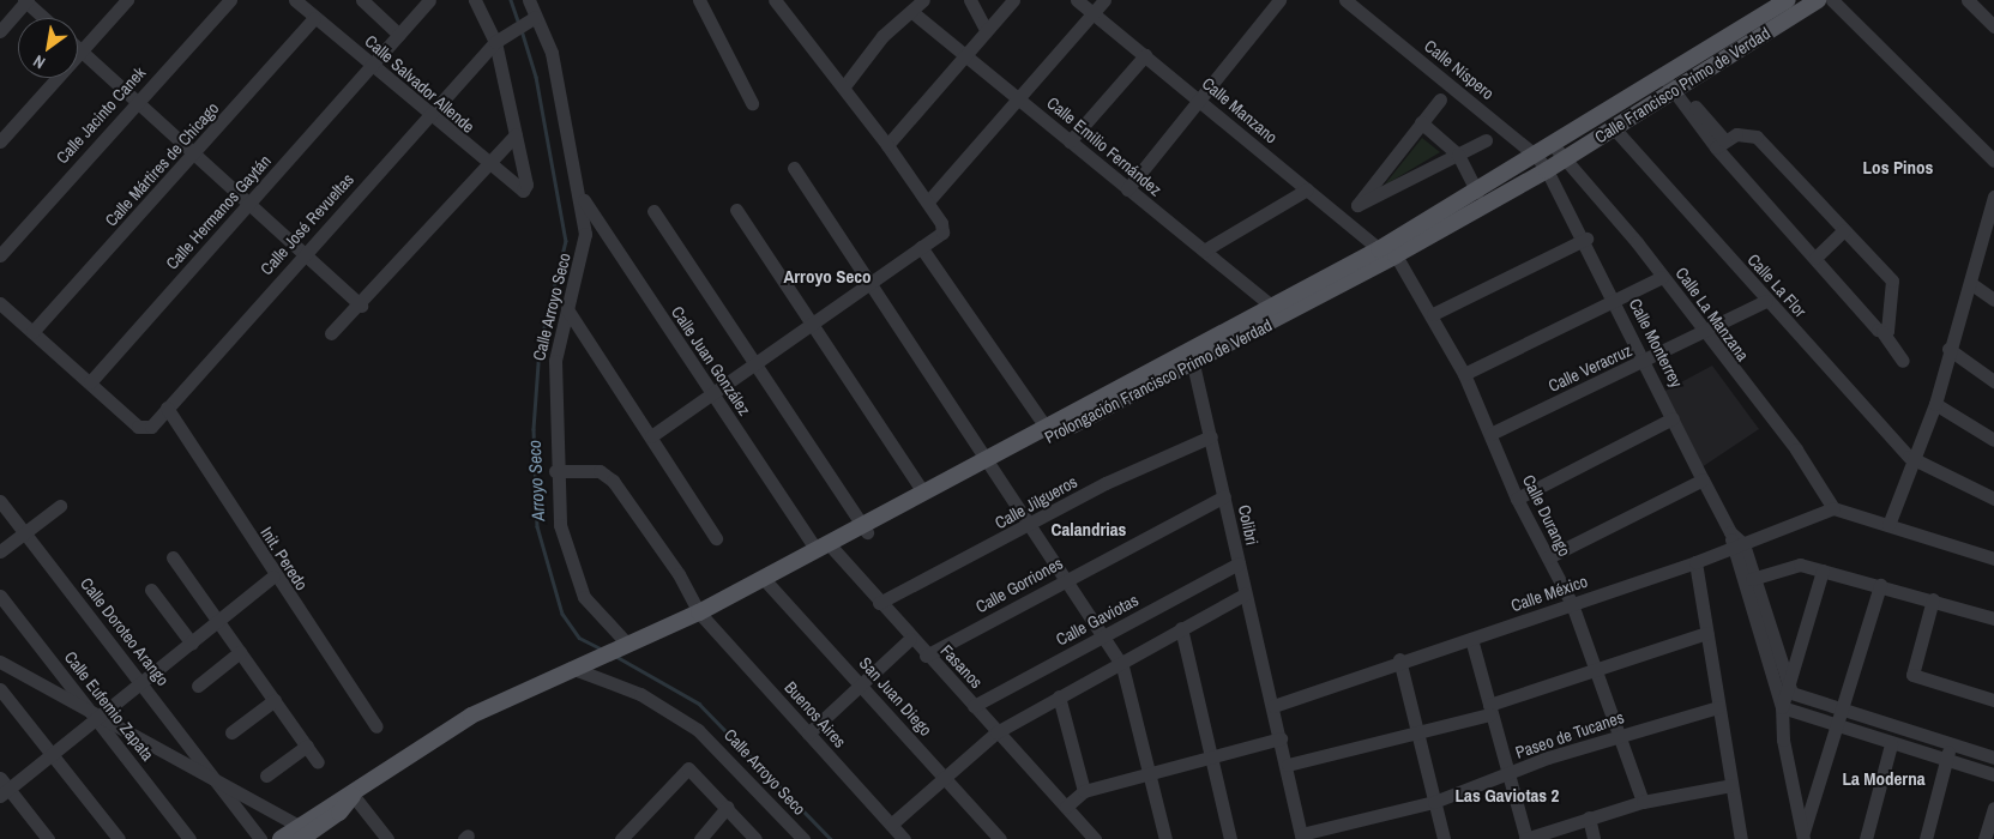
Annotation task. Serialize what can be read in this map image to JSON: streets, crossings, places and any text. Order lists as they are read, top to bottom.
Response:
{
  "streets": {
    "main road": ["Calle Francisco Primo de Verdad", "Prolongación Francisco Primo de Verdad"],
    "street": [
      "Calle Níspero",
      "Calle Salvador Allende",
      "Calle Manzano",
      "Calle Jacinto Canek",
      "Calle Emilio Fernández",
      "Calle Mártires de Chicago",
      "Calle Hermanos Gaytán",
      "Calle José Revueltas",
      "Calle La Flor",
      "Calle Arroyo Seco",
      "Calle La Manzana",
      "Calle Monterrey",
      "Calle Juan González",
      "Calle Veracruz",
      "Calle Jilgueros",
      "Calle Durango",
      "Colibri",
      "Init. Peredo",
      "Calle Gorriones",
      "Calle México",
      "Calle Gaviotas",
      "Calle Doroteo Arango",
      "Fasanos",
      "San Juan Diego",
      "Calle Eufemio Zapata",
      "Buenos Aires",
      "Paseo de Tucanes"
    ]
  },
  "crossings": [
    ["Calle Níspero", "Calle Francisco Primo de Verdad"],
    ["Calle Níspero", "Calle Monterrey"],
    ["Calle Níspero", "Prolongación Francisco Primo de Verdad"],
    ["Calle Salvador Allende", "Calle Mártires de Chicago"],
    ["Calle Salvador Allende", "Calle Hermanos Gaytán"],
    ["Calle Salvador Allende", "Calle José Revueltas"],
    ["Calle Francisco Primo de Verdad", "Calle La Flor"],
    ["Calle Francisco Primo de Verdad", "Calle La Manzana"],
    ["Calle Francisco Primo de Verdad", "Calle Monterrey"],
    ["Calle Francisco Primo de Verdad", "Prolongación Francisco Primo de Verdad"],
    ["Calle Manzano", "Prolongación Francisco Primo de Verdad"],
    ["Calle Emilio Fernández", "Prolongación Francisco Primo de Verdad"],
    ["Calle Hermanos Gaytán", "Calle José Revueltas"],
    ["Calle José Revueltas", "Calle Arroyo Seco"],
    ["Calle José Revueltas", "Init. Peredo"],
    ["Calle La Flor", "Calle Veracruz"],
    ["Calle Arroyo Seco", "Calle Juan González"],
    ["Calle Arroyo Seco", "Prolongación Francisco Primo de Verdad"],
    ["Calle Arroyo Seco", "Buenos Aires"],
    ["Calle La Manzana", "Calle Veracruz"],
    ["Calle La Manzana", "Calle México"],
    ["Calle Monterrey", "Calle Veracruz"],
    ["Calle Monterrey", "Prolongación Francisco Primo de Verdad"],
    ["Calle Monterrey", "Calle México"],
    ["Calle Juan González", "Prolongación Francisco Primo de Verdad"],
    ["Calle Veracruz", "Calle Durango"],
    ["Prolongación Francisco Primo de Verdad", "Calle Durango"],
    ["Prolongación Francisco Primo de Verdad", "Colibri"],
    ["Prolongación Francisco Primo de Verdad", "Fasanos"],
    ["Prolongación Francisco Primo de Verdad", "San Juan Diego"],
    ["Prolongación Francisco Primo de Verdad", "Buenos Aires"],
    ["Calle Jilgueros", "Colibri"],
    ["Calle Jilgueros", "Fasanos"],
    ["Calle Durango", "Calle México"],
    ["Calle Durango", "Paseo de Tucanes"],
    ["Colibri", "Calle Gorriones"],
    ["Colibri", "Calle México"],
    ["Colibri", "Calle Gaviotas"],
    ["Colibri", "Paseo de Tucanes"],
    ["Calle Gorriones", "Fasanos"],
    ["Calle Gaviotas", "Fasanos"],
    ["Calle Doroteo Arango", "Calle Eufemio Zapata"]
  ],
  "districts": [
    "Los Pinos",
    "Arroyo Seco",
    "Calandrias",
    "La Moderna",
    "Las Gaviotas 2"
  ],
  "water": ["Arroyo Seco"],
  "north": "bottom left"
}
